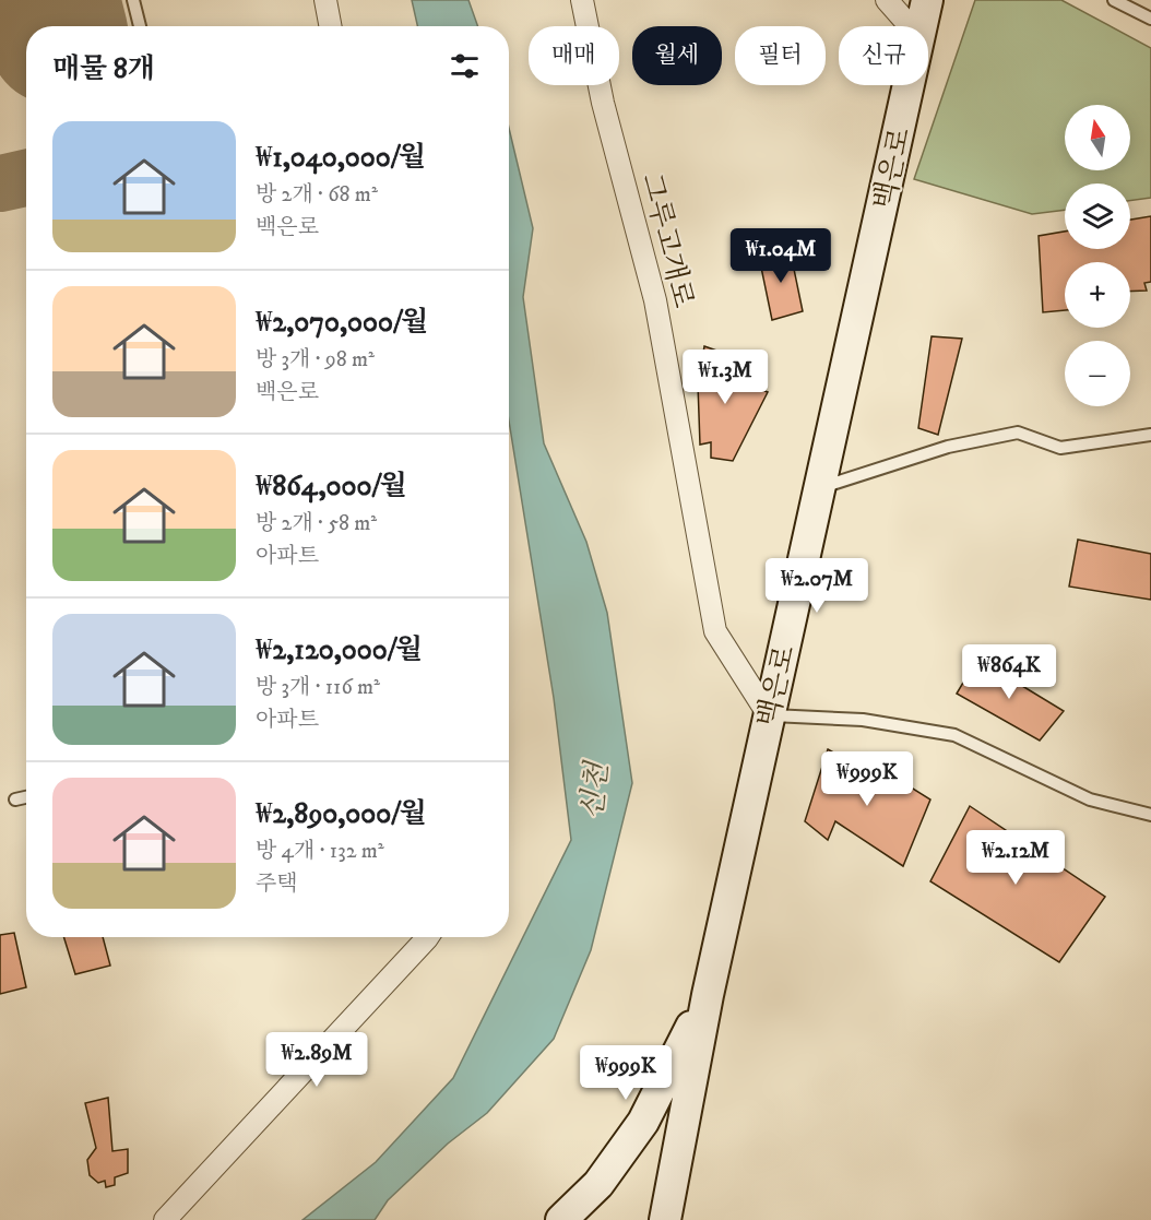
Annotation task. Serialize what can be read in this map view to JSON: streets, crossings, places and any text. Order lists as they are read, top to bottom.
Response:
{
  "streets": {
    "main road": ["백은로"],
    "street": ["그루고개로"]
  },
  "crossings": [
    ["백은로", "그루고개로"]
  ],
  "water": ["신천"],
  "north": "top",
  "page": {
    "chip": [
      "매매",
      "월세",
      "필터",
      "신규"
    ],
    "heading": "매물 8개",
    "map_buttons": ["+", "−"],
    "list": [
      {
        "name": "₩1,040,000/월",
        "note": "방 2개 · 68 m² · 백은로"
      },
      {
        "name": "₩2,070,000/월",
        "note": "방 3개 · 98 m² · 백은로"
      },
      {
        "name": "₩864,000/월",
        "note": "방 2개 · 58 m² · 아파트"
      },
      {
        "name": "₩2,120,000/월",
        "note": "방 3개 · 116 m² · 아파트"
      },
      {
        "name": "₩2,890,000/월",
        "note": "방 4개 · 132 m² · 주택"
      }
    ],
    "price": [
      "₩1.04M",
      "₩1.3M",
      "₩2.07M",
      "₩864K",
      "₩999K",
      "₩2.12M",
      "₩2.89M",
      "₩999K"
    ]
  }
}
